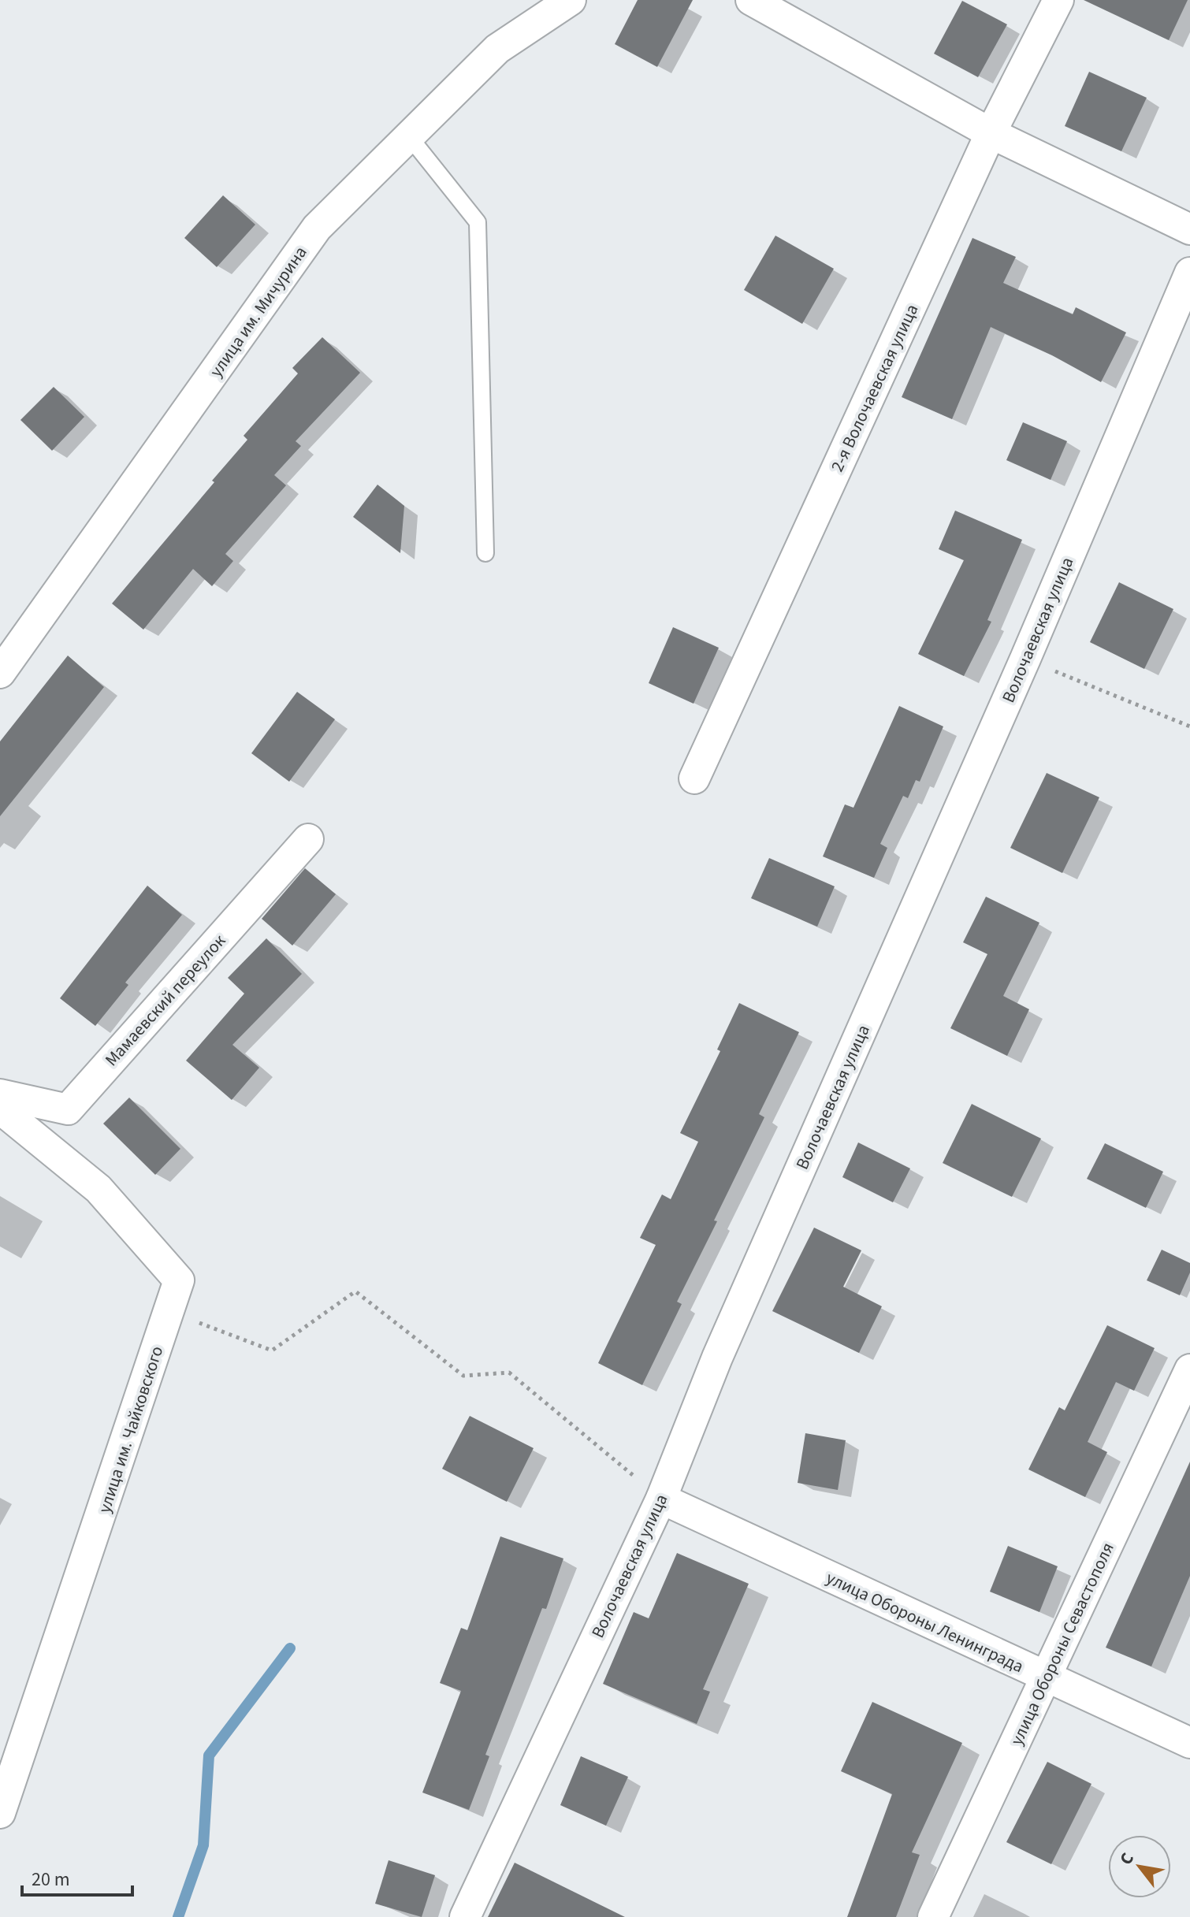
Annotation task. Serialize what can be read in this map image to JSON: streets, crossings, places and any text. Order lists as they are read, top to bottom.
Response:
{
  "streets": {
    "street": [
      "улица им. Мичурина",
      "2-я Волочаевская улица",
      "Волочаевская улица",
      "Мамаевский переулок",
      "улица им. Чайковского",
      "улица Обороны Ленинграда",
      "улица Обороны Севастополя"
    ]
  },
  "crossings": [
    ["Волочаевская улица", "улица Обороны Ленинграда"],
    ["улица Обороны Ленинграда", "улица Обороны Севастополя"]
  ],
  "scale_bar": "20 m",
  "north": "top left"
}
